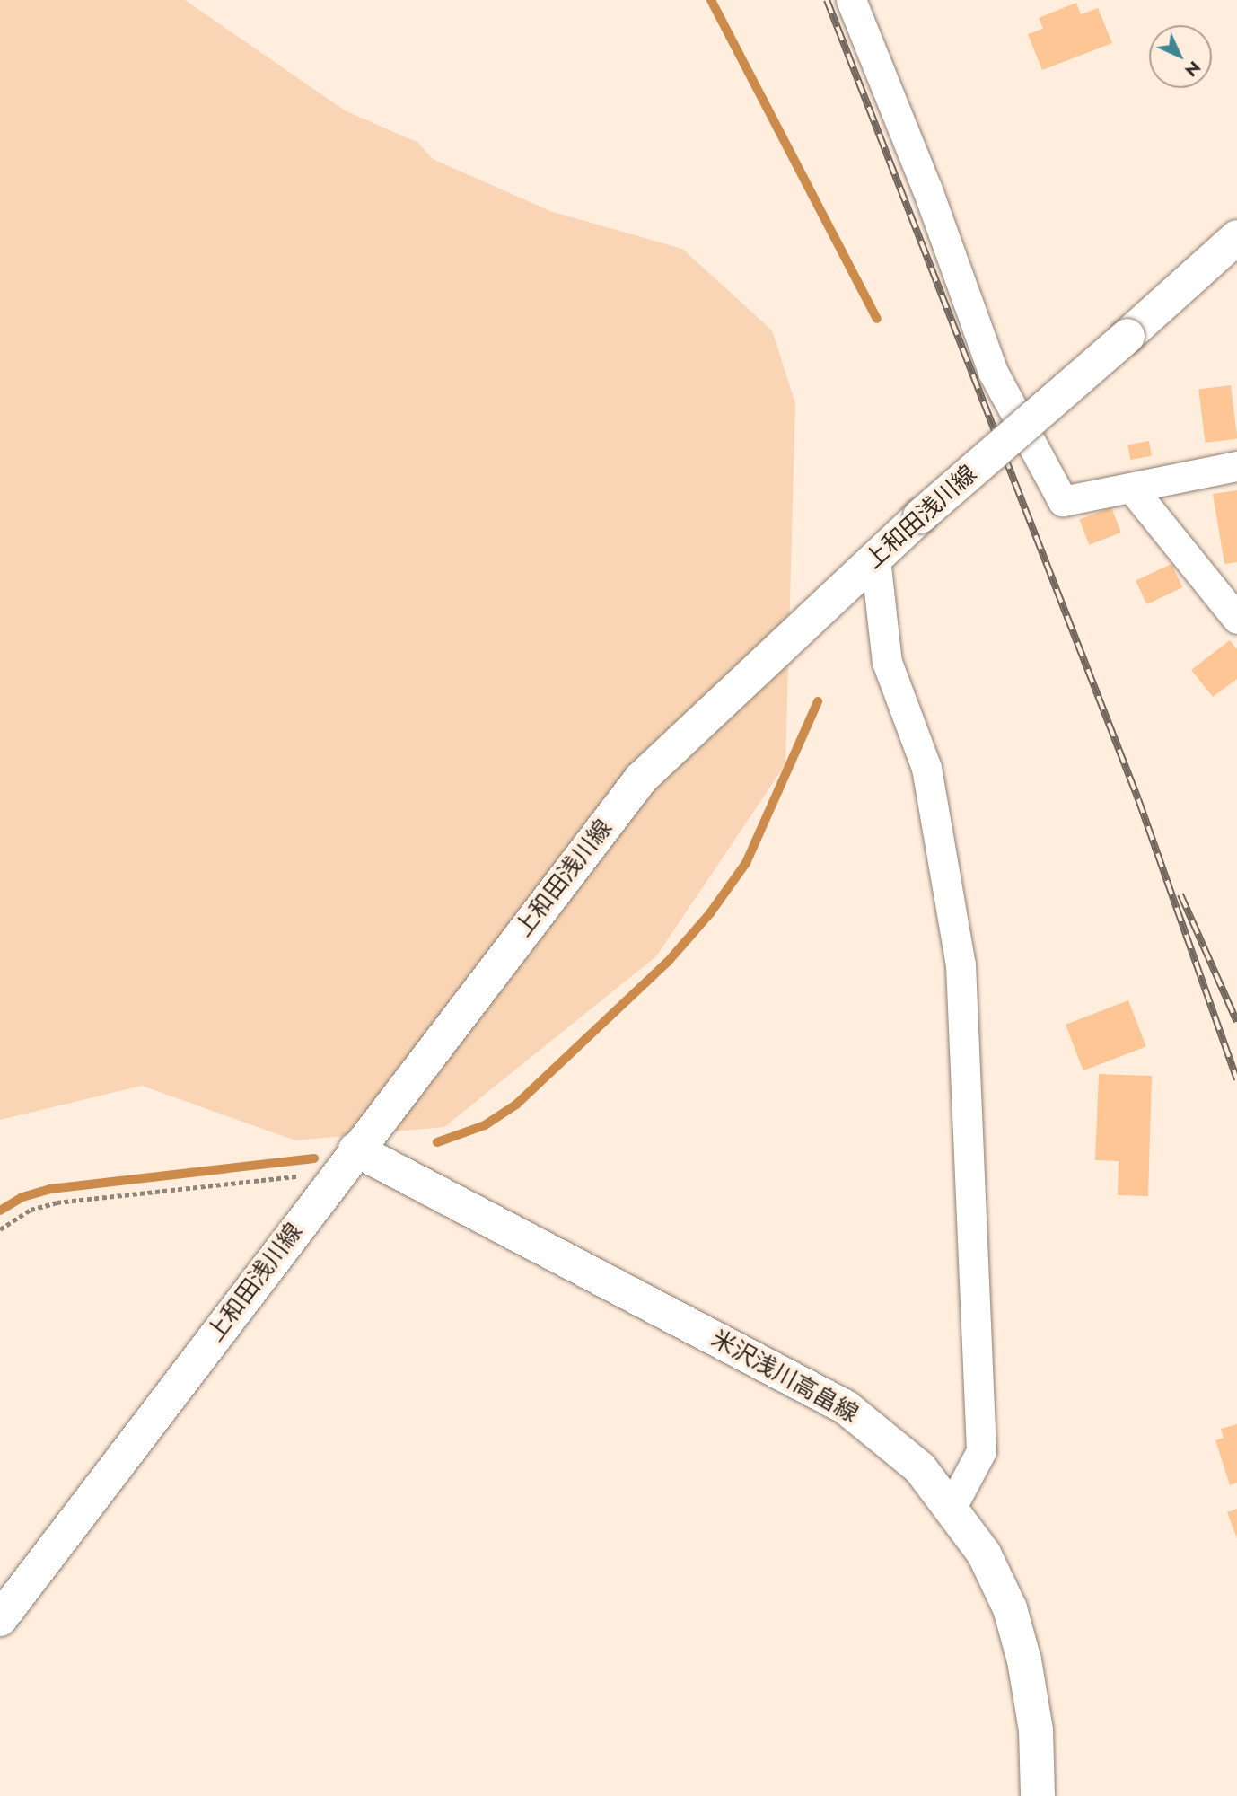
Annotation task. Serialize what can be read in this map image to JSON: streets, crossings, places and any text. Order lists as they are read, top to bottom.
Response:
{
  "streets": {
    "main road": ["上和田浅川線", "米沢浅川高畠線"]
  },
  "crossings": [
    ["上和田浅川線", "米沢浅川高畠線"]
  ],
  "north": "bottom right"
}
